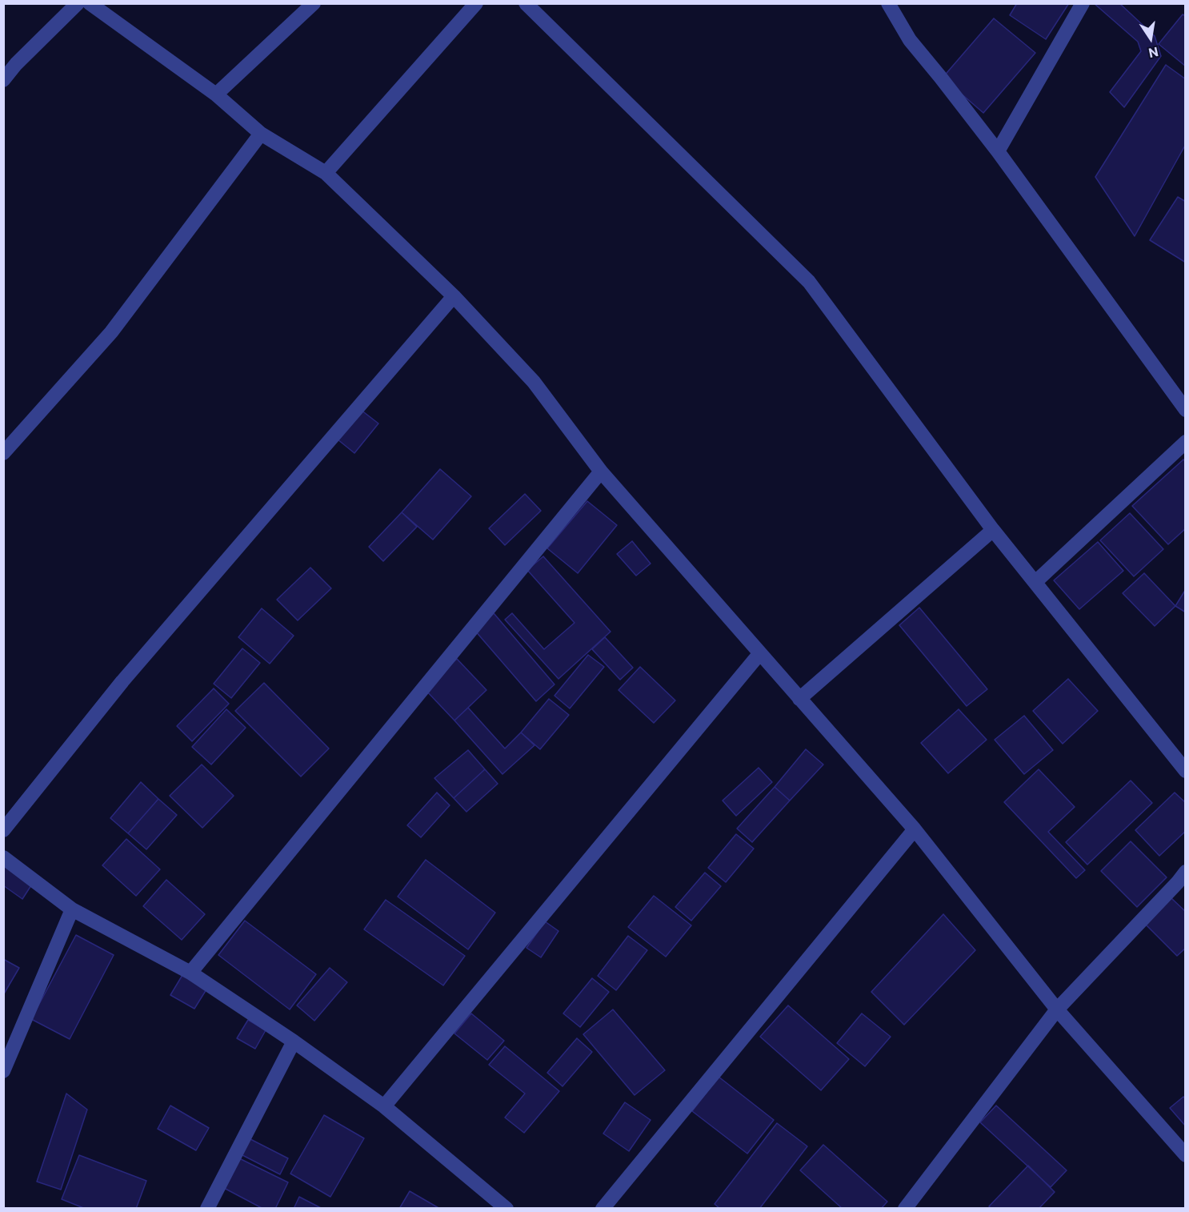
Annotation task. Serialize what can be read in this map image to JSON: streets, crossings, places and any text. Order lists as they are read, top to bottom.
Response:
{
  "north": "bottom"
}
